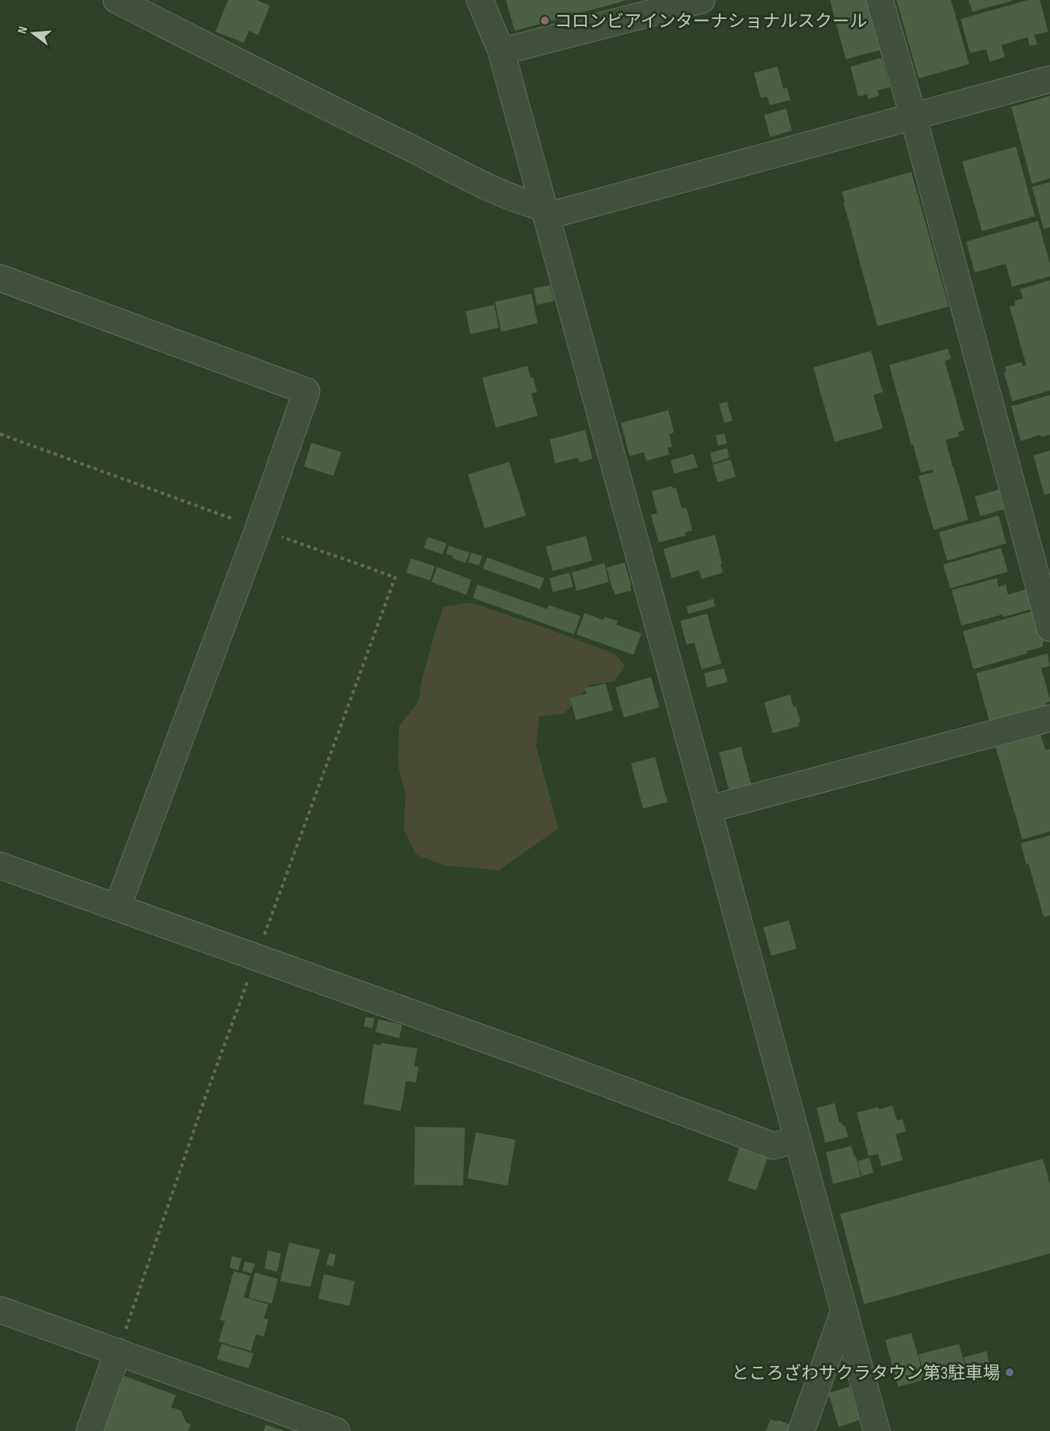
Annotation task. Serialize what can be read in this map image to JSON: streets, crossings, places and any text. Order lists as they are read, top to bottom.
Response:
{
  "places": ["コロンビアインターナショナルスクール", "ところざわサクラタウン第3駐車場"],
  "north": "left"
}
